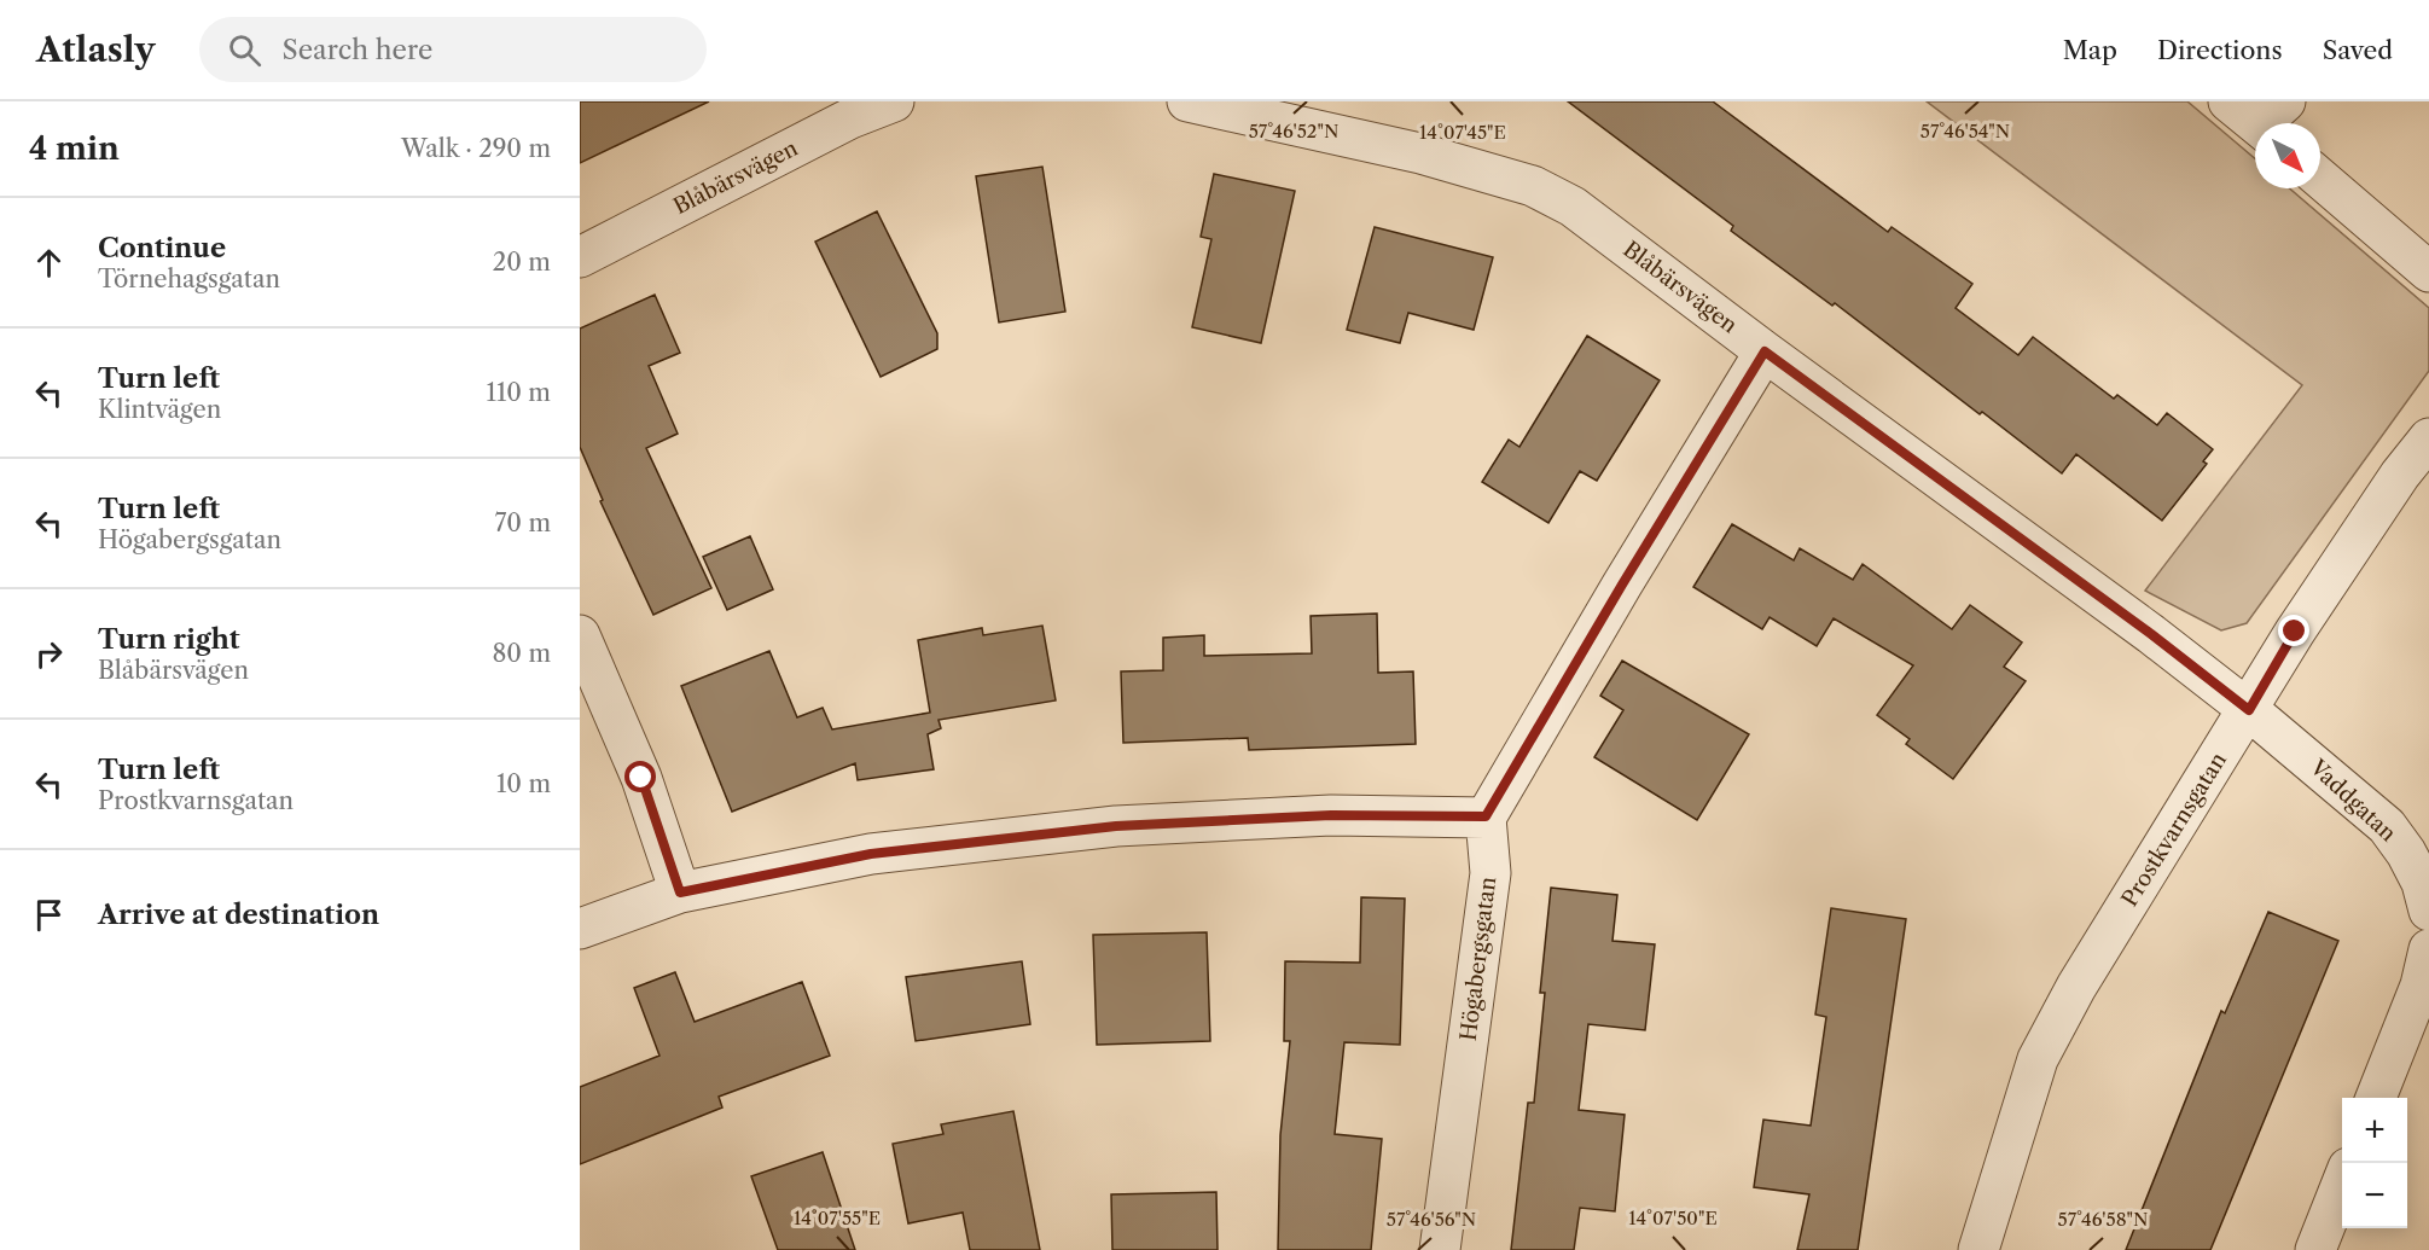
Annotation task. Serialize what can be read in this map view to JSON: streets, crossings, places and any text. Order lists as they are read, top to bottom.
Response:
{
  "streets": {
    "street": [
      "Blåbärsvägen",
      "Vaddgatan",
      "Prostkvarnsgatan",
      "Högabergsgatan"
    ]
  },
  "crossings": [
    ["Blåbärsvägen", "Vaddgatan"],
    ["Blåbärsvägen", "Prostkvarnsgatan"],
    ["Vaddgatan", "Prostkvarnsgatan"]
  ],
  "north": "bottom right",
  "page": {
    "header": "Atlasly",
    "search": "Search here",
    "nav": ["Map", "Directions", "Saved"],
    "heading": ["4 min", "Walk · 290 m"],
    "list": [
      ["Continue", "Törnehagsgatan", "20 m"],
      ["Turn left", "Klintvägen", "110 m"],
      ["Turn left", "Högabergsgatan", "70 m"],
      ["Turn right", "Blåbärsvägen", "80 m"],
      ["Turn left", "Prostkvarnsgatan", "10 m"],
      "Arrive at destination"
    ],
    "map_buttons": ["+", "−"]
  },
  "coordinates": [
    "57°46'52\"N",
    "57°46'54\"N",
    "14°07'45\"E",
    "14°07'55\"E",
    "14°07'50\"E",
    "57°46'56\"N",
    "57°46'58\"N"
  ]
}
